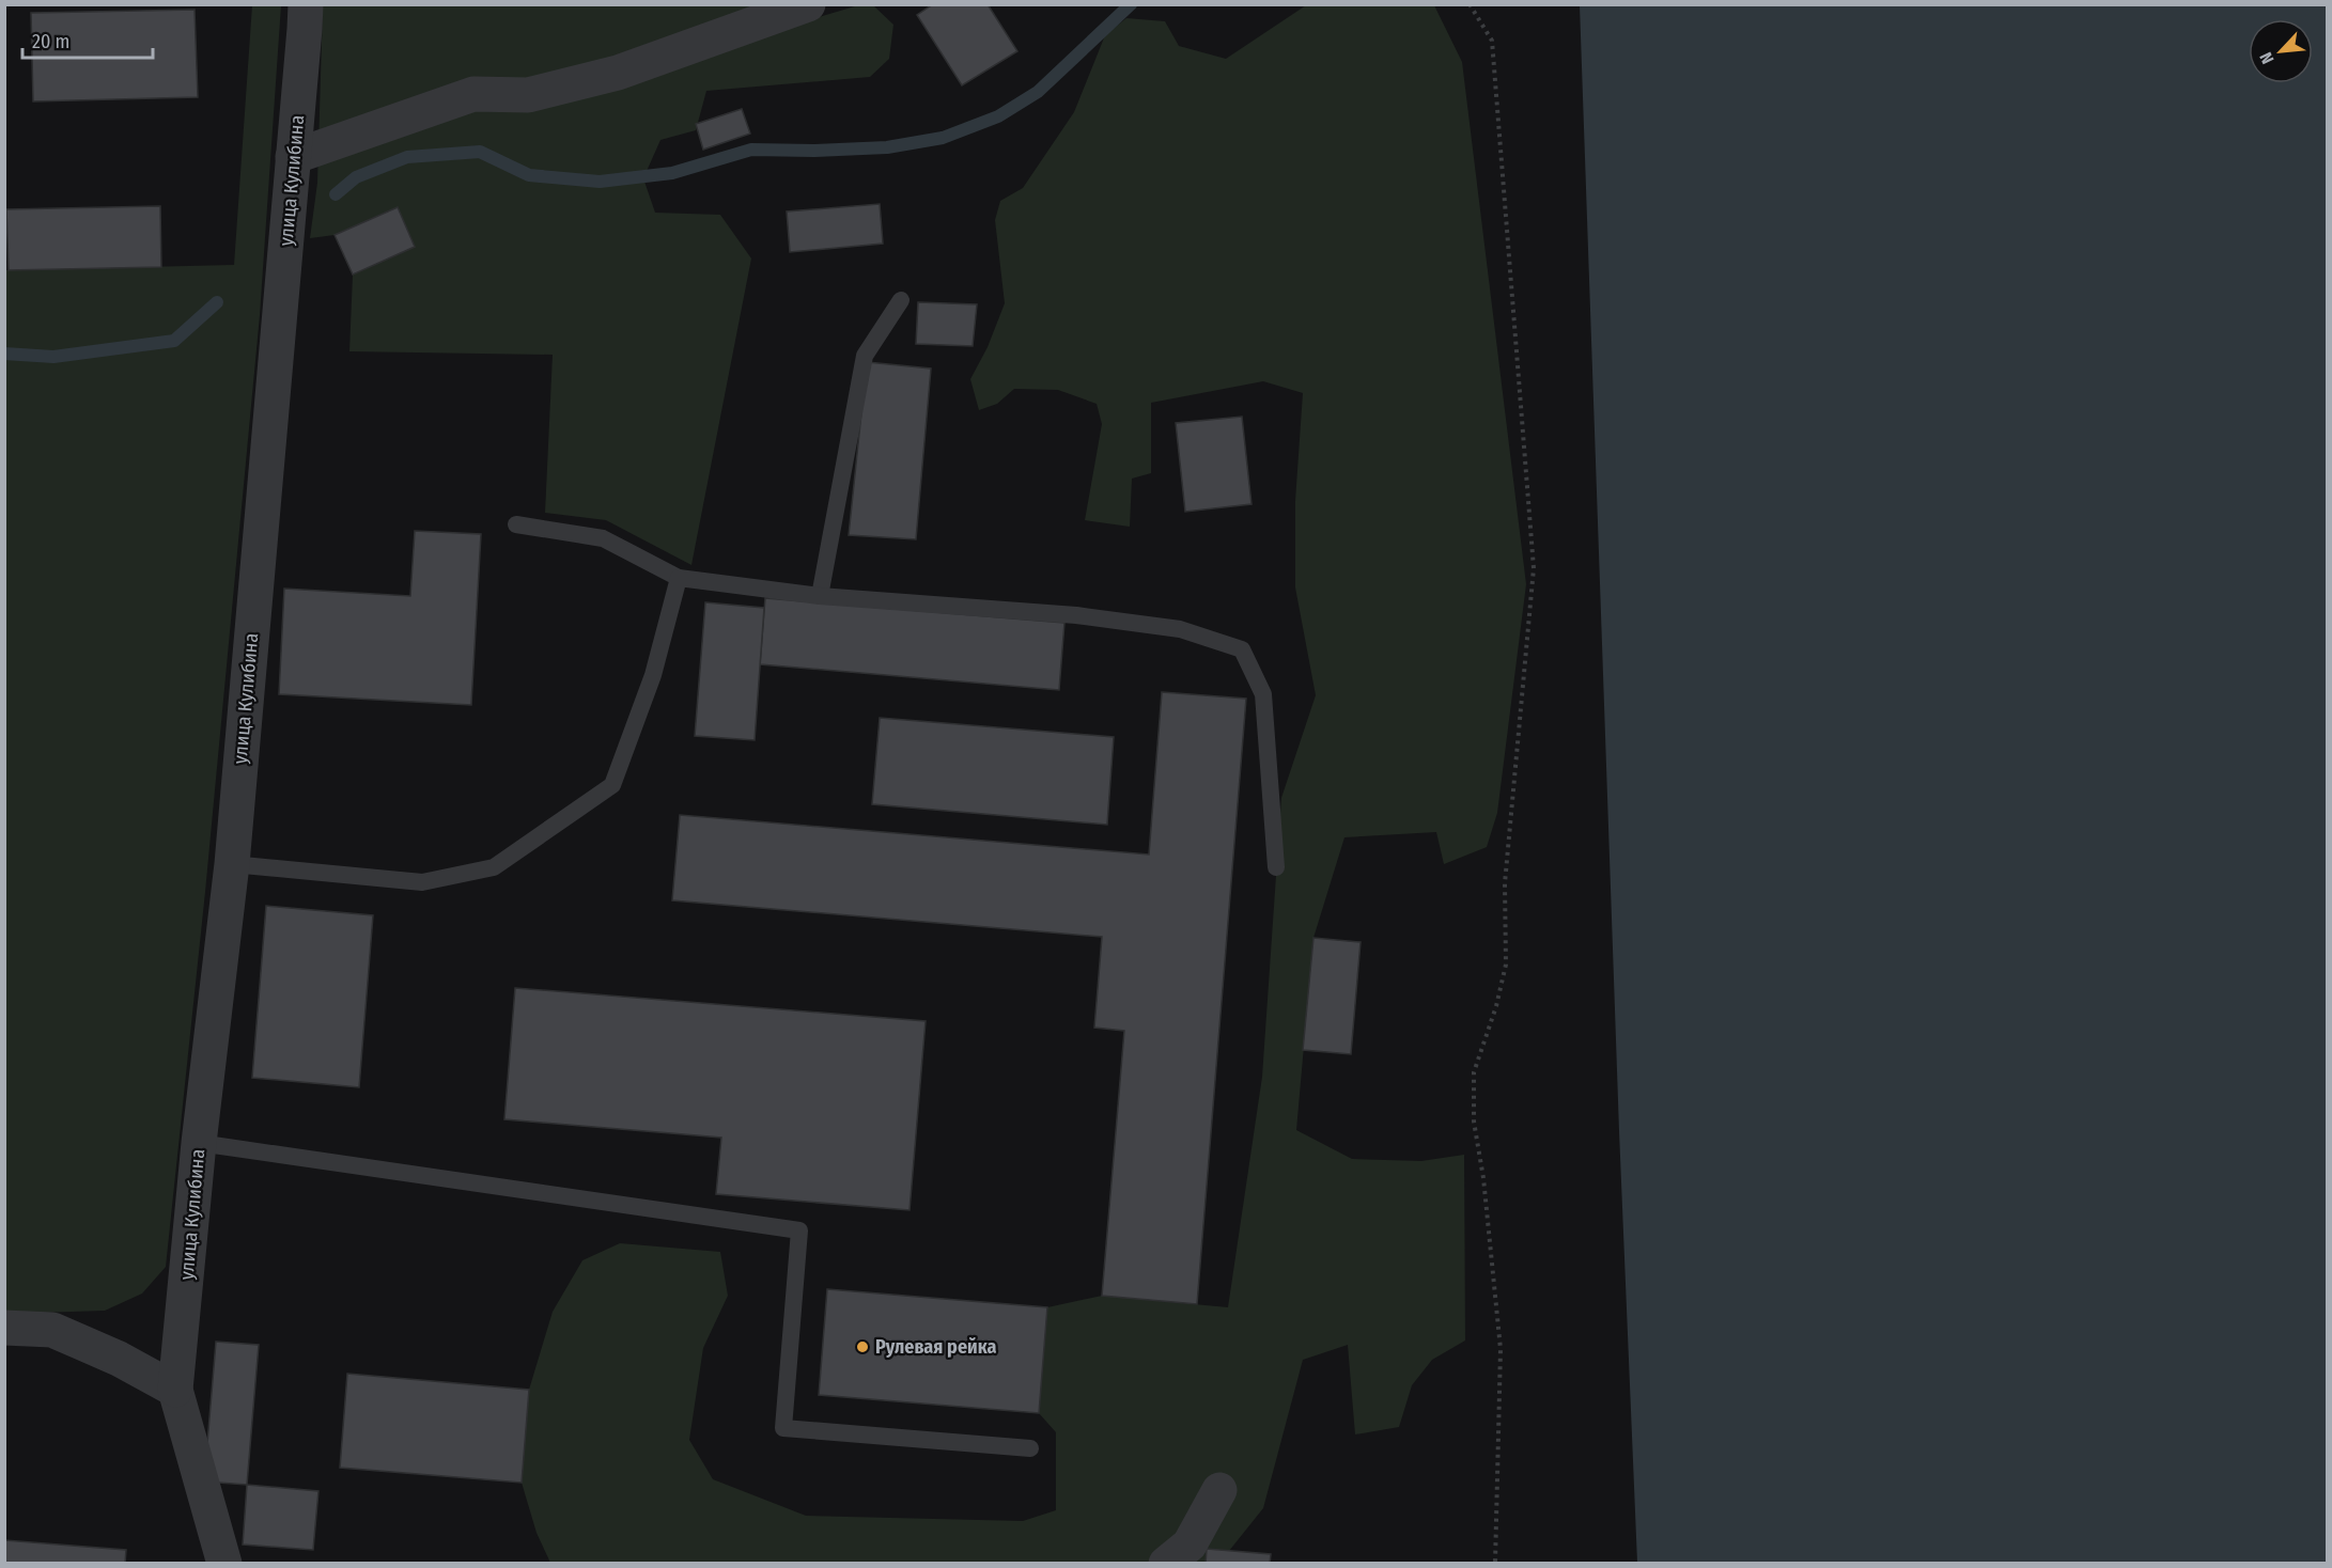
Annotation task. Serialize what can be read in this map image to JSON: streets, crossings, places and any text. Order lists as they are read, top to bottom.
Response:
{
  "streets": {
    "street": ["улица Кулибина"]
  },
  "places": ["Рулевая рейка"],
  "scale_bar": "20 m",
  "north": "bottom left"
}
